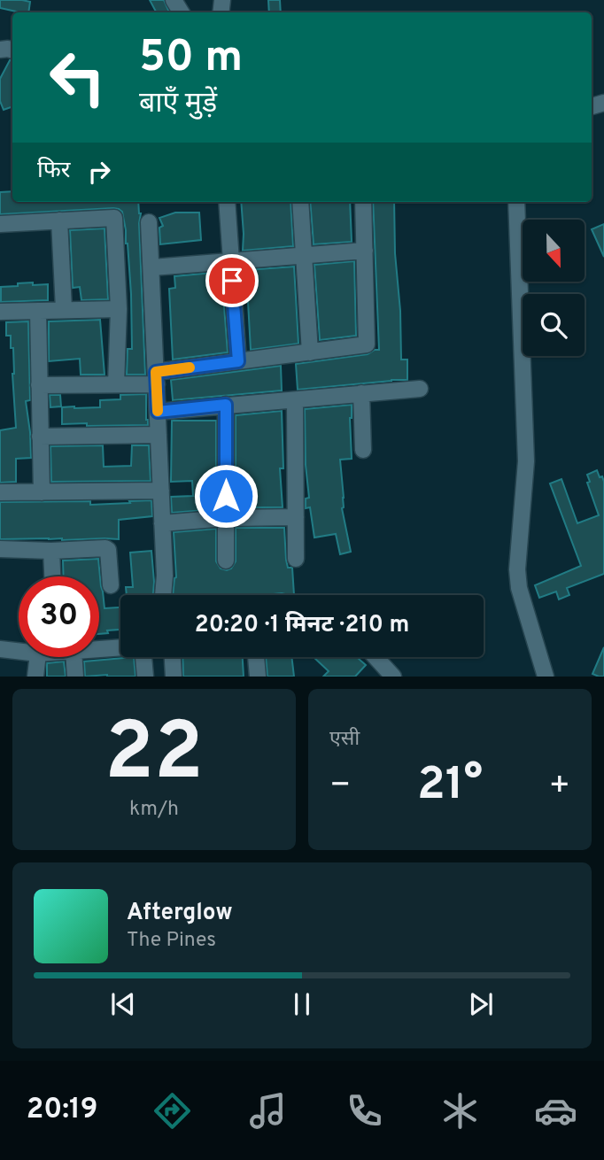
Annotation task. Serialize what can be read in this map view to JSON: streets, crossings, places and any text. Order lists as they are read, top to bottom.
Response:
{
  "north": "bottom",
  "page": {
    "turn": ["50 m", "बाएँ मुड़ें"],
    "then": "फिर",
    "limit": "30",
    "trip": "20:20 · 1 मिनट · 210 m",
    "tile": [
      ["22", "km/h"],
      "एसी"
    ],
    "heat": ["−", "21°", "+"],
    "song": ["Afterglow", "The Pines"],
    "tabs": "20:19"
  }
}
